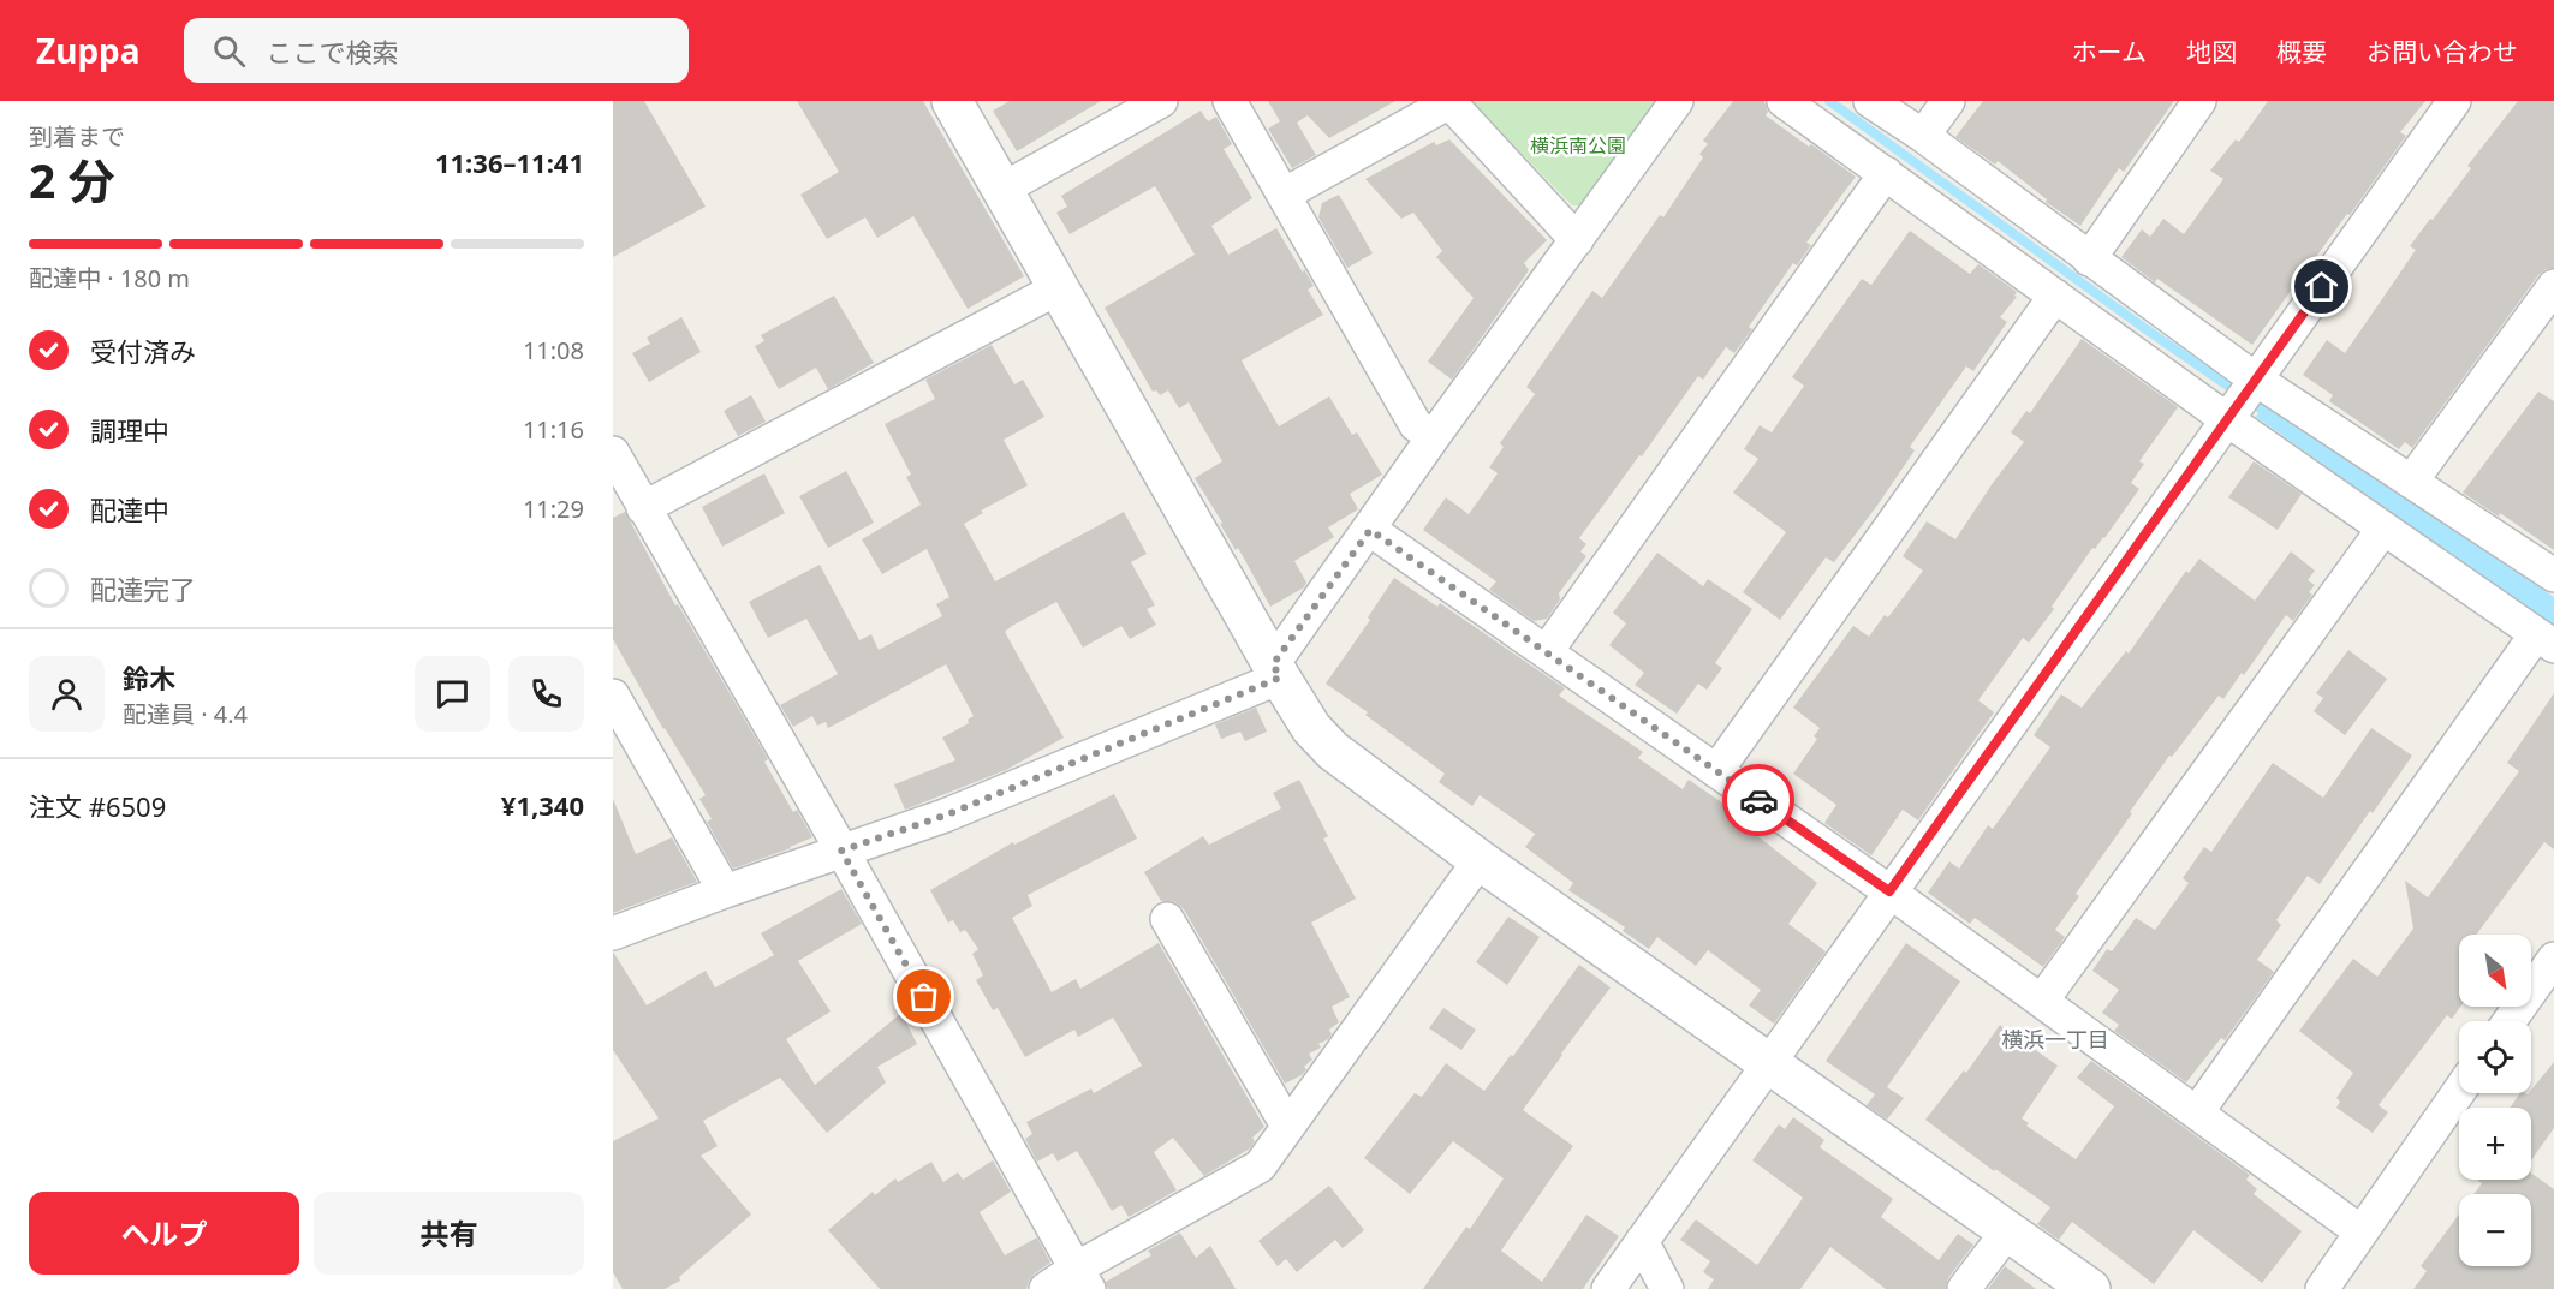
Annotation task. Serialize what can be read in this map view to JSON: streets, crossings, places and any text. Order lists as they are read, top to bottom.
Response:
{
  "districts": ["横浜一丁目"],
  "parks": ["横浜南公園"],
  "north": "bottom right",
  "page": {
    "header": "Zuppa",
    "search": "ここで検索",
    "nav": [
      "ホーム",
      "地図",
      "概要",
      "お問い合わせ"
    ],
    "heading": ["2 分", "到着まで", "11:36–11:41"],
    "panel": [
      "鈴木",
      "配達員 · 4.4",
      "注文 #6509",
      "¥1,340"
    ],
    "bar": "配達中 · 180 m",
    "list": [
      ["受付済み", "11:08"],
      ["調理中", "11:16"],
      ["配達中", "11:29"],
      "配達完了"
    ],
    "map_buttons": ["+", "−"],
    "buttons": ["ヘルプ", "共有"]
  }
}
